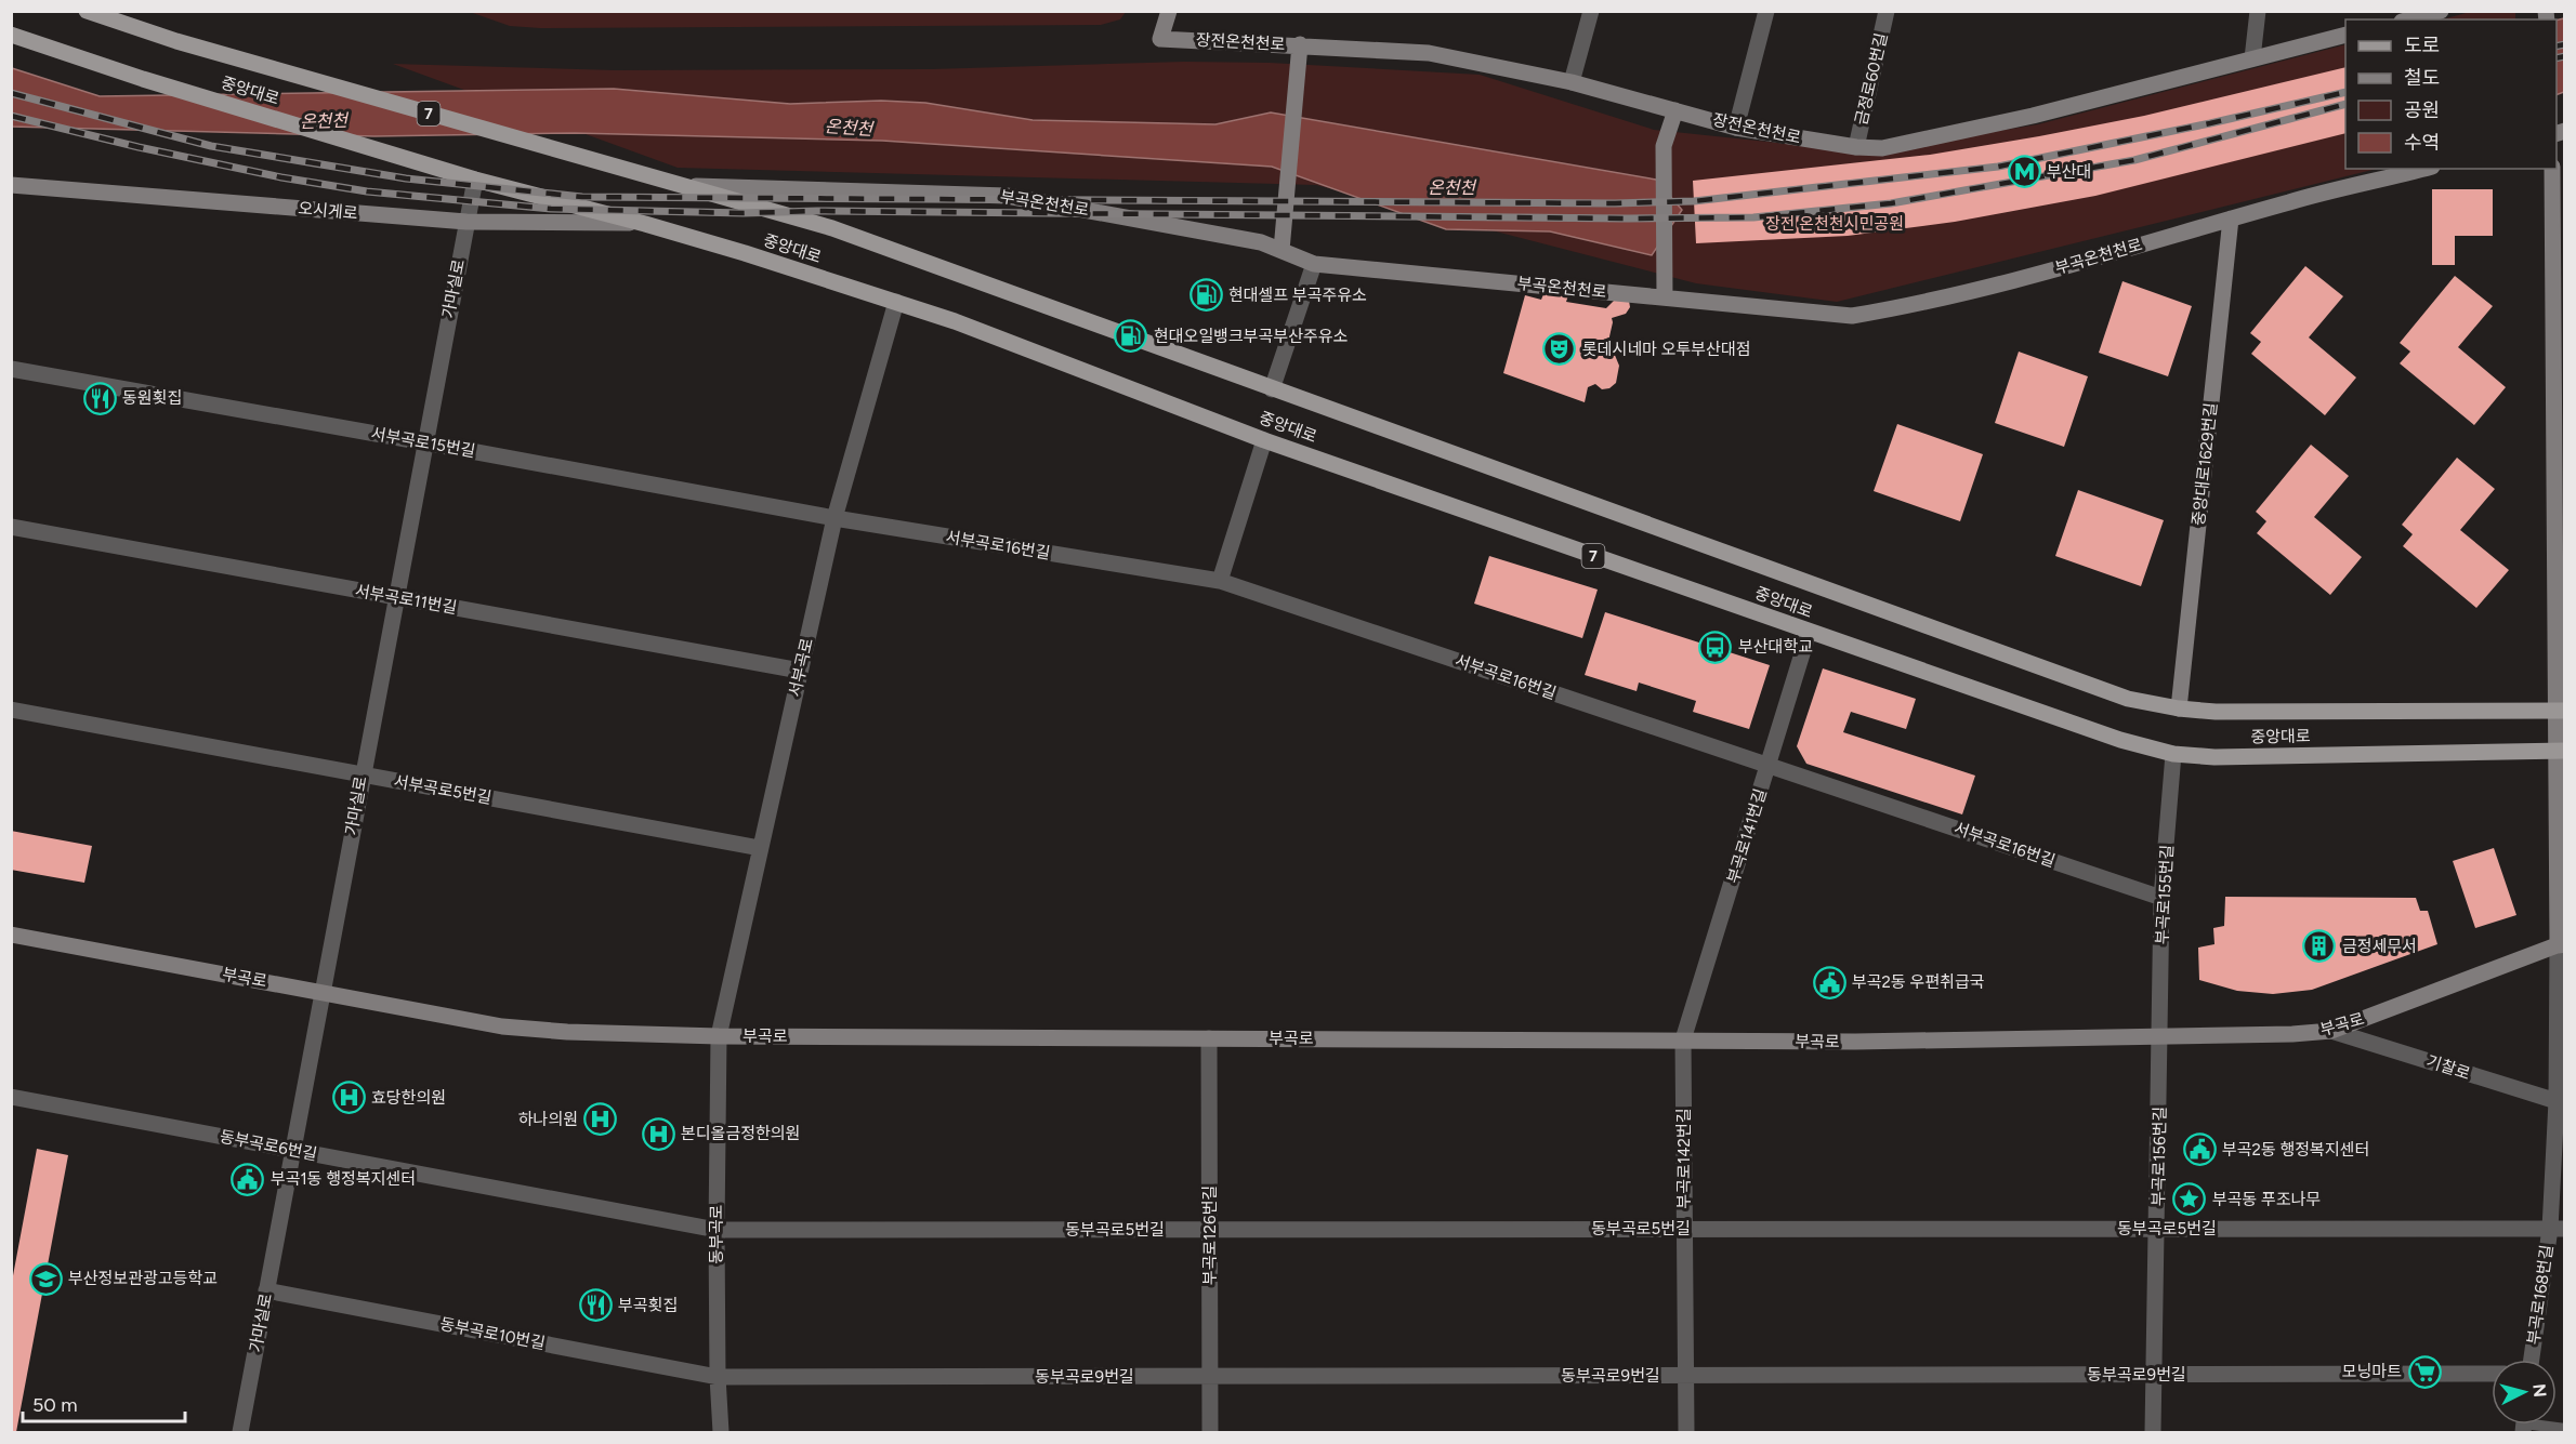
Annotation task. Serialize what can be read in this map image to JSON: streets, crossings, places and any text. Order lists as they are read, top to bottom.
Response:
{
  "streets": {
    "main road": [
      "장전온천천로",
      "중앙대로",
      "7",
      "부곡온천천로",
      "오시게로",
      "중앙대로1629번길",
      "부곡로"
    ],
    "street": [
      "금정로60번길",
      "가마실로",
      "서부곡로15번길",
      "서부곡로16번길",
      "서부곡로11번길",
      "서부곡로",
      "서부곡로5번길",
      "부곡로141번길",
      "부곡로155번길",
      "기찰로",
      "동부곡로6번길",
      "부곡로156번길",
      "부곡로142번길",
      "동부곡로5번길",
      "동부곡로",
      "부곡로126번길",
      "부곡로168번길",
      "동부곡로10번길",
      "동부곡로9번길"
    ]
  },
  "crossings": [
    ["장전온천천로", "금정로60번길"],
    ["중앙대로", "부곡온천천로"],
    ["중앙대로", "오시게로"],
    ["중앙대로", "가마실로"],
    ["중앙대로", "중앙대로1629번길"],
    ["중앙대로", "서부곡로"],
    ["중앙대로", "부곡로141번길"],
    ["중앙대로", "부곡로155번길"],
    ["부곡온천천로", "중앙대로1629번길"],
    ["오시게로", "가마실로"],
    ["가마실로", "서부곡로15번길"],
    ["가마실로", "서부곡로11번길"],
    ["가마실로", "서부곡로5번길"],
    ["가마실로", "부곡로"],
    ["가마실로", "동부곡로6번길"],
    ["가마실로", "동부곡로10번길"],
    ["서부곡로15번길", "서부곡로16번길"],
    ["서부곡로15번길", "서부곡로"],
    ["서부곡로16번길", "서부곡로"],
    ["서부곡로16번길", "부곡로141번길"],
    ["서부곡로16번길", "부곡로155번길"],
    ["서부곡로11번길", "서부곡로"],
    ["서부곡로", "서부곡로5번길"],
    ["서부곡로", "부곡로"],
    ["서부곡로", "동부곡로"],
    ["부곡로141번길", "부곡로"],
    ["부곡로141번길", "부곡로142번길"],
    ["부곡로155번길", "부곡로"],
    ["부곡로155번길", "부곡로156번길"],
    ["부곡로", "기찰로"],
    ["부곡로", "부곡로156번길"],
    ["부곡로", "부곡로142번길"],
    ["부곡로", "동부곡로"],
    ["부곡로", "부곡로126번길"],
    ["부곡로", "부곡로168번길"],
    ["기찰로", "부곡로168번길"],
    ["동부곡로6번길", "동부곡로5번길"],
    ["동부곡로6번길", "동부곡로"],
    ["부곡로156번길", "동부곡로5번길"],
    ["부곡로156번길", "동부곡로9번길"],
    ["부곡로142번길", "동부곡로5번길"],
    ["부곡로142번길", "동부곡로9번길"],
    ["동부곡로5번길", "동부곡로"],
    ["동부곡로5번길", "부곡로126번길"],
    ["동부곡로5번길", "부곡로168번길"],
    ["동부곡로", "동부곡로10번길"],
    ["동부곡로", "동부곡로9번길"],
    ["부곡로126번길", "동부곡로9번길"],
    ["동부곡로10번길", "동부곡로9번길"]
  ],
  "water": ["온천천"],
  "parks": ["장전 온천천시민공원"],
  "places": {
    "metro station": ["부산대"],
    "fuel station": ["현대셀프 부곡주유소", "현대오일뱅크부곡부산주유소"],
    "theatre": ["롯데시네마 오투부산대점"],
    "restaurant": ["동원횟집", "부곡횟집"],
    "bus stop": ["부산대학교"],
    "building": ["금정세무서"],
    "public building": ["부곡2동 우편취급국", "부곡2동 행정복지센터", "부곡1동 행정복지센터"],
    "hospital": ["효당한의원", "하나의원", "본디올금정한의원"],
    "place": ["부곡동 푸조나무"],
    "school or university": ["부산정보관광고등학교"],
    "supermarket": ["모닝마트"]
  },
  "legend": [
    "도로",
    "철도",
    "공원",
    "수역"
  ],
  "scale_bar": "50 m",
  "north": "right"
}
